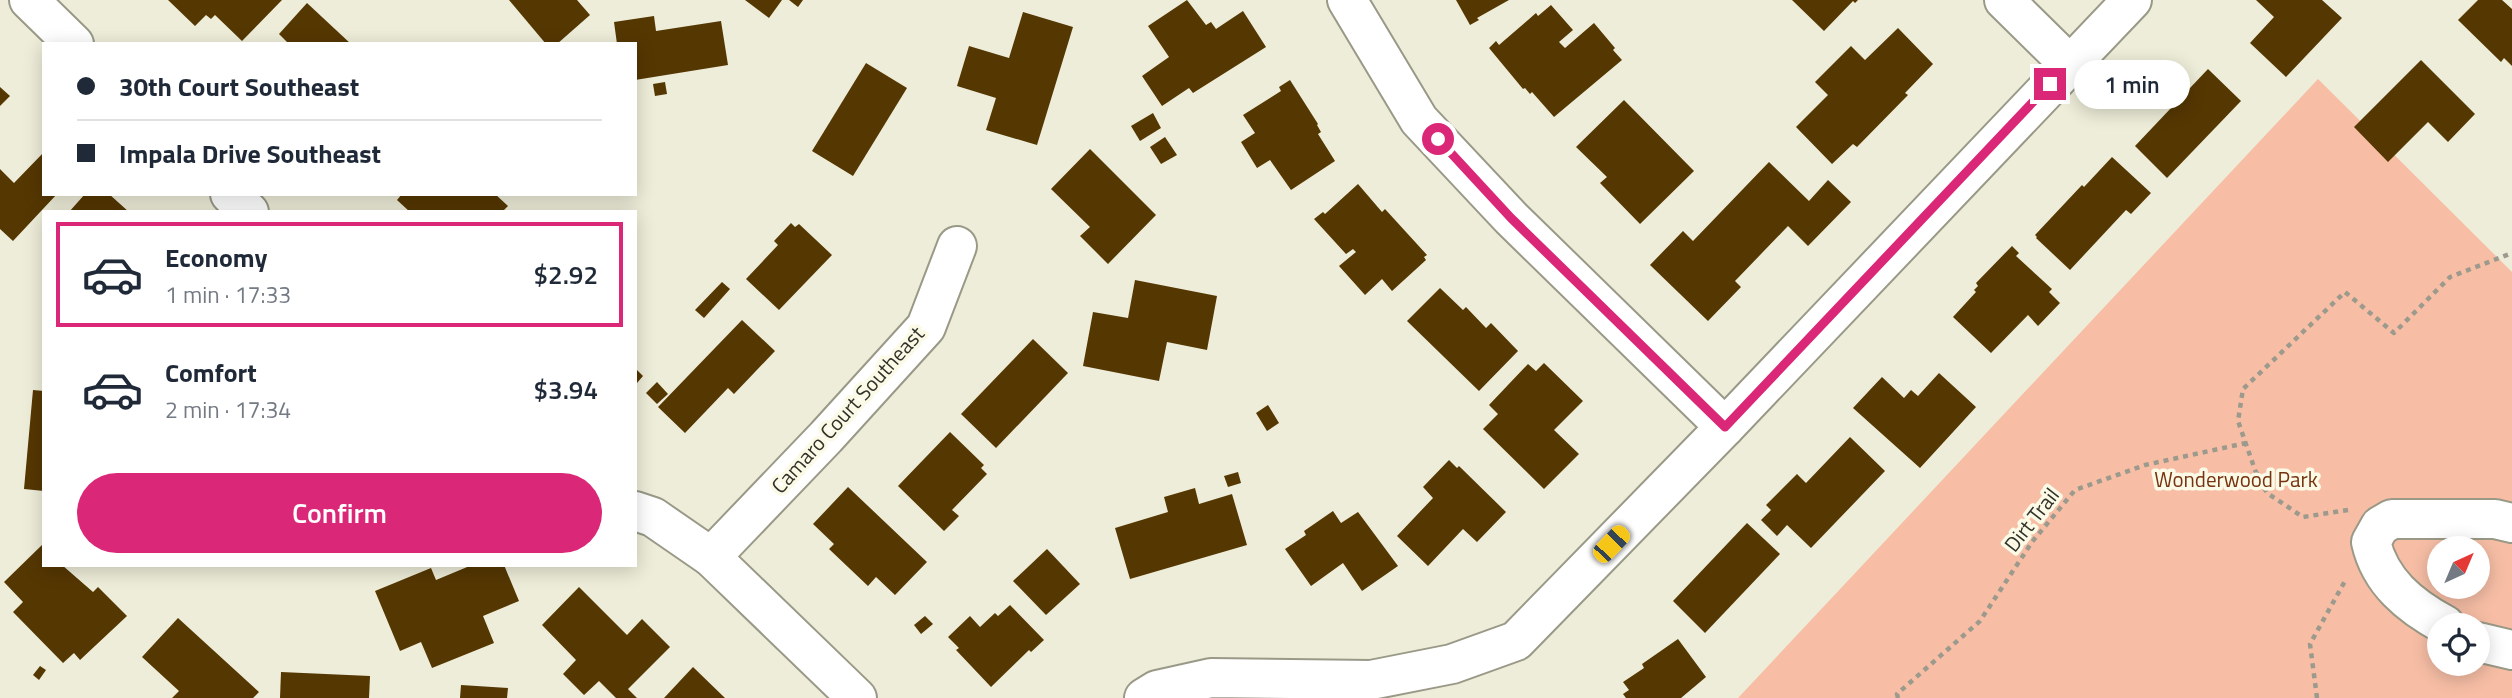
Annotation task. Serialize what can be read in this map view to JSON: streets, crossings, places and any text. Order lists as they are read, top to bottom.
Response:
{
  "streets": {
    "street": ["Camaro Court Southeast"],
    "path": ["Dirt Trail"]
  },
  "parks": ["Wonderwood Park"],
  "north": "top right",
  "page": {
    "banner": ["30th Court Southeast", "Impala Drive Southeast"],
    "bubble": "1 min",
    "list": [
      {
        "name": "Economy",
        "note": "1 min · 17:33",
        "value": "$2.92"
      },
      {
        "name": "Comfort",
        "note": "2 min · 17:34",
        "value": "$3.94"
      }
    ],
    "buttons": "Confirm"
  }
}
